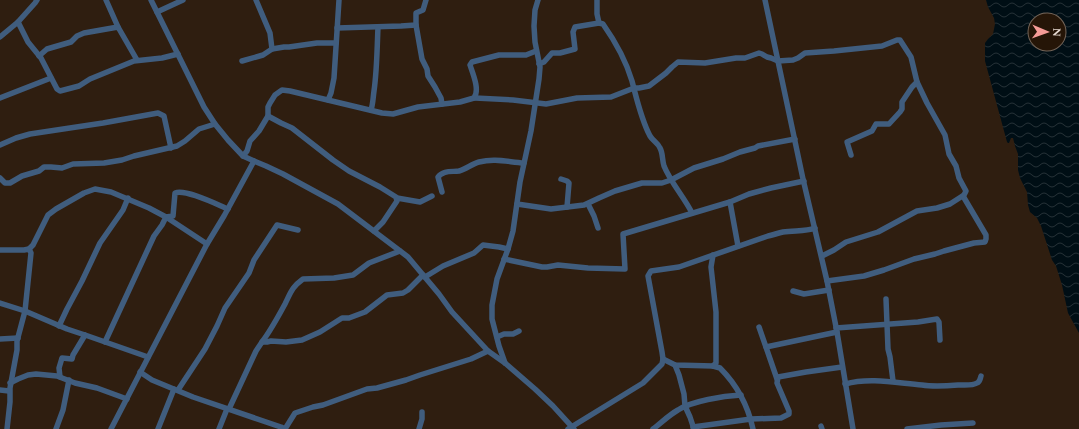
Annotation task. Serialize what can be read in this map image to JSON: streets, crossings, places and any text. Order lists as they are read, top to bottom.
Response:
{
  "north": "right"
}
